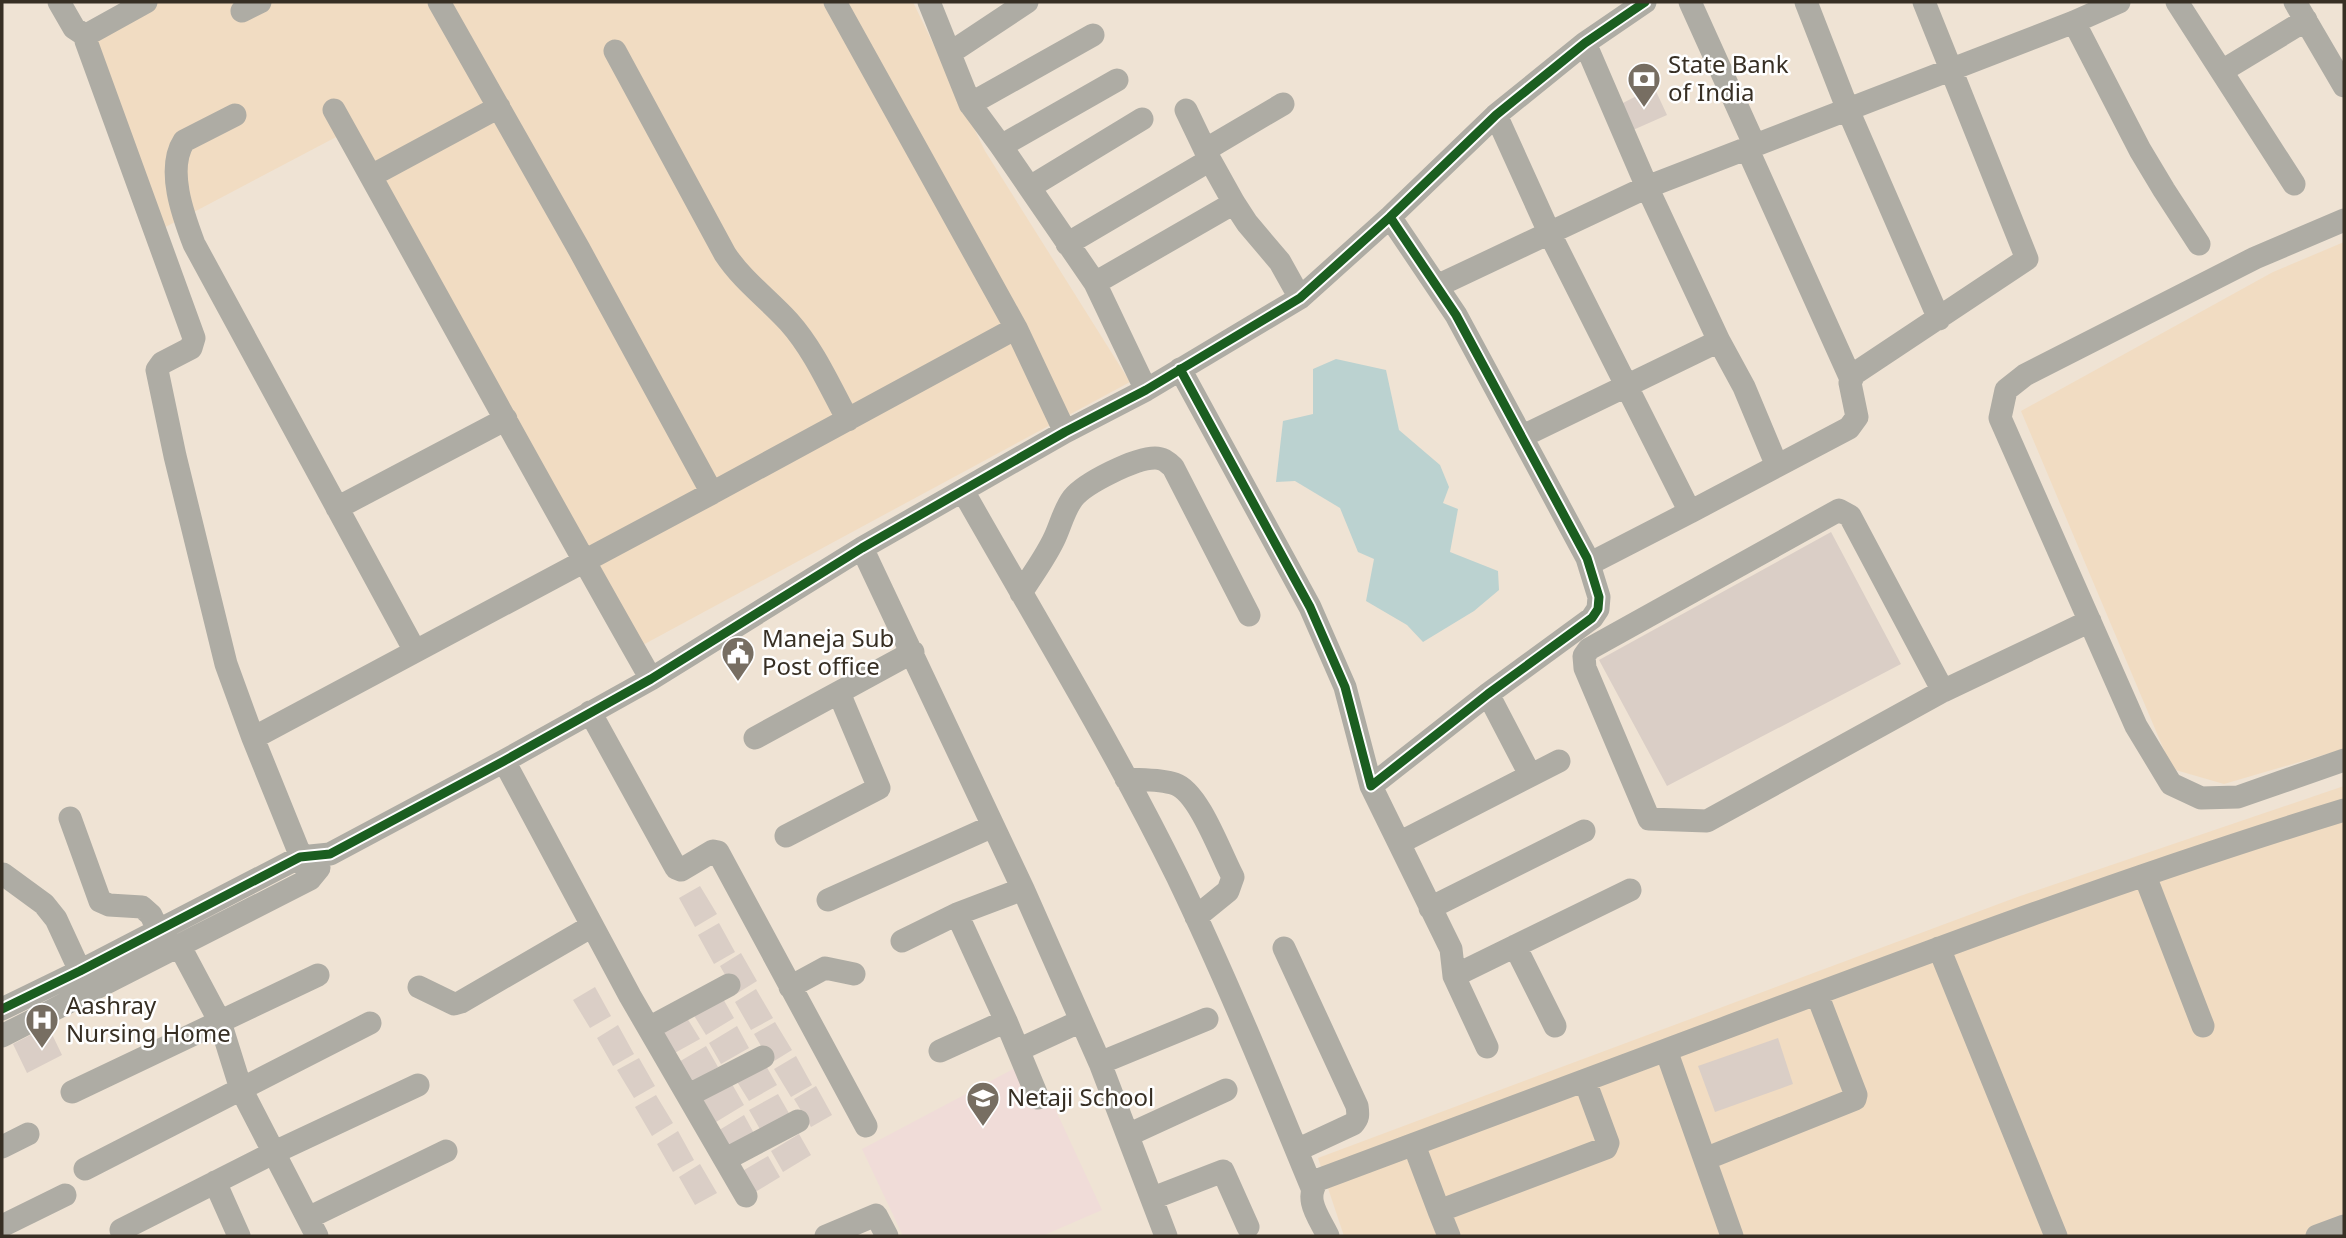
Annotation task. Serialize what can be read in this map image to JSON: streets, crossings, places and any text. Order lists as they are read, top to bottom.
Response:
{
  "places": {
    "bank": ["State Bank of India"],
    "public building": ["Maneja Sub Post office"],
    "hospital": ["Aashray Nursing Home"],
    "school or university": ["Netaji School"]
  }
}
